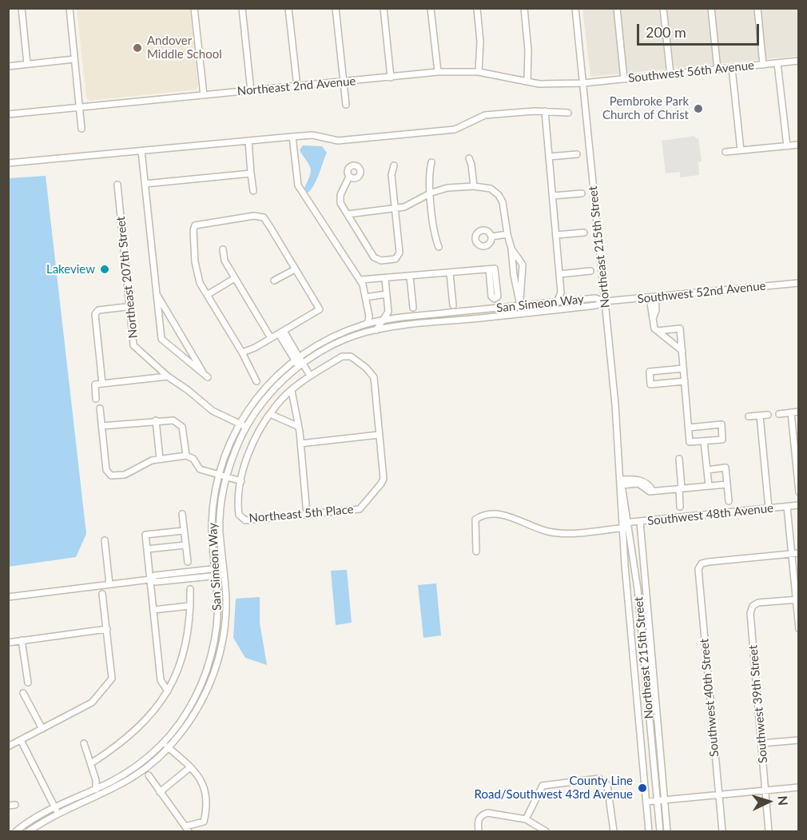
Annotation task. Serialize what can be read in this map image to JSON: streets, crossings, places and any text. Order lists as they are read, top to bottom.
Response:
{
  "streets": {
    "street": [
      "Southwest 56th Avenue",
      "Northeast 2nd Avenue",
      "Northeast 215th Street",
      "Northeast 207th Street",
      "Southwest 52nd Avenue",
      "San Simeon Way",
      "Northeast 5th Place",
      "Southwest 48th Avenue",
      "Southwest 40th Street",
      "Southwest 39th Street"
    ]
  },
  "crossings": [
    ["Southwest 56th Avenue", "Northeast 2nd Avenue"],
    ["Southwest 56th Avenue", "Northeast 215th Street"],
    ["Northeast 2nd Avenue", "Northeast 215th Street"],
    ["Northeast 215th Street", "Southwest 52nd Avenue"],
    ["Northeast 215th Street", "San Simeon Way"],
    ["Northeast 215th Street", "Southwest 48th Avenue"],
    ["Northeast 207th Street", "San Simeon Way"],
    ["Southwest 52nd Avenue", "San Simeon Way"]
  ],
  "places": [
    "Andover Middle School",
    "Pembroke Park Church of Christ",
    "Lakeview",
    "County Line Road/Southwest 43rd Avenue"
  ],
  "scale_bar": "200 m",
  "north": "right"
}
